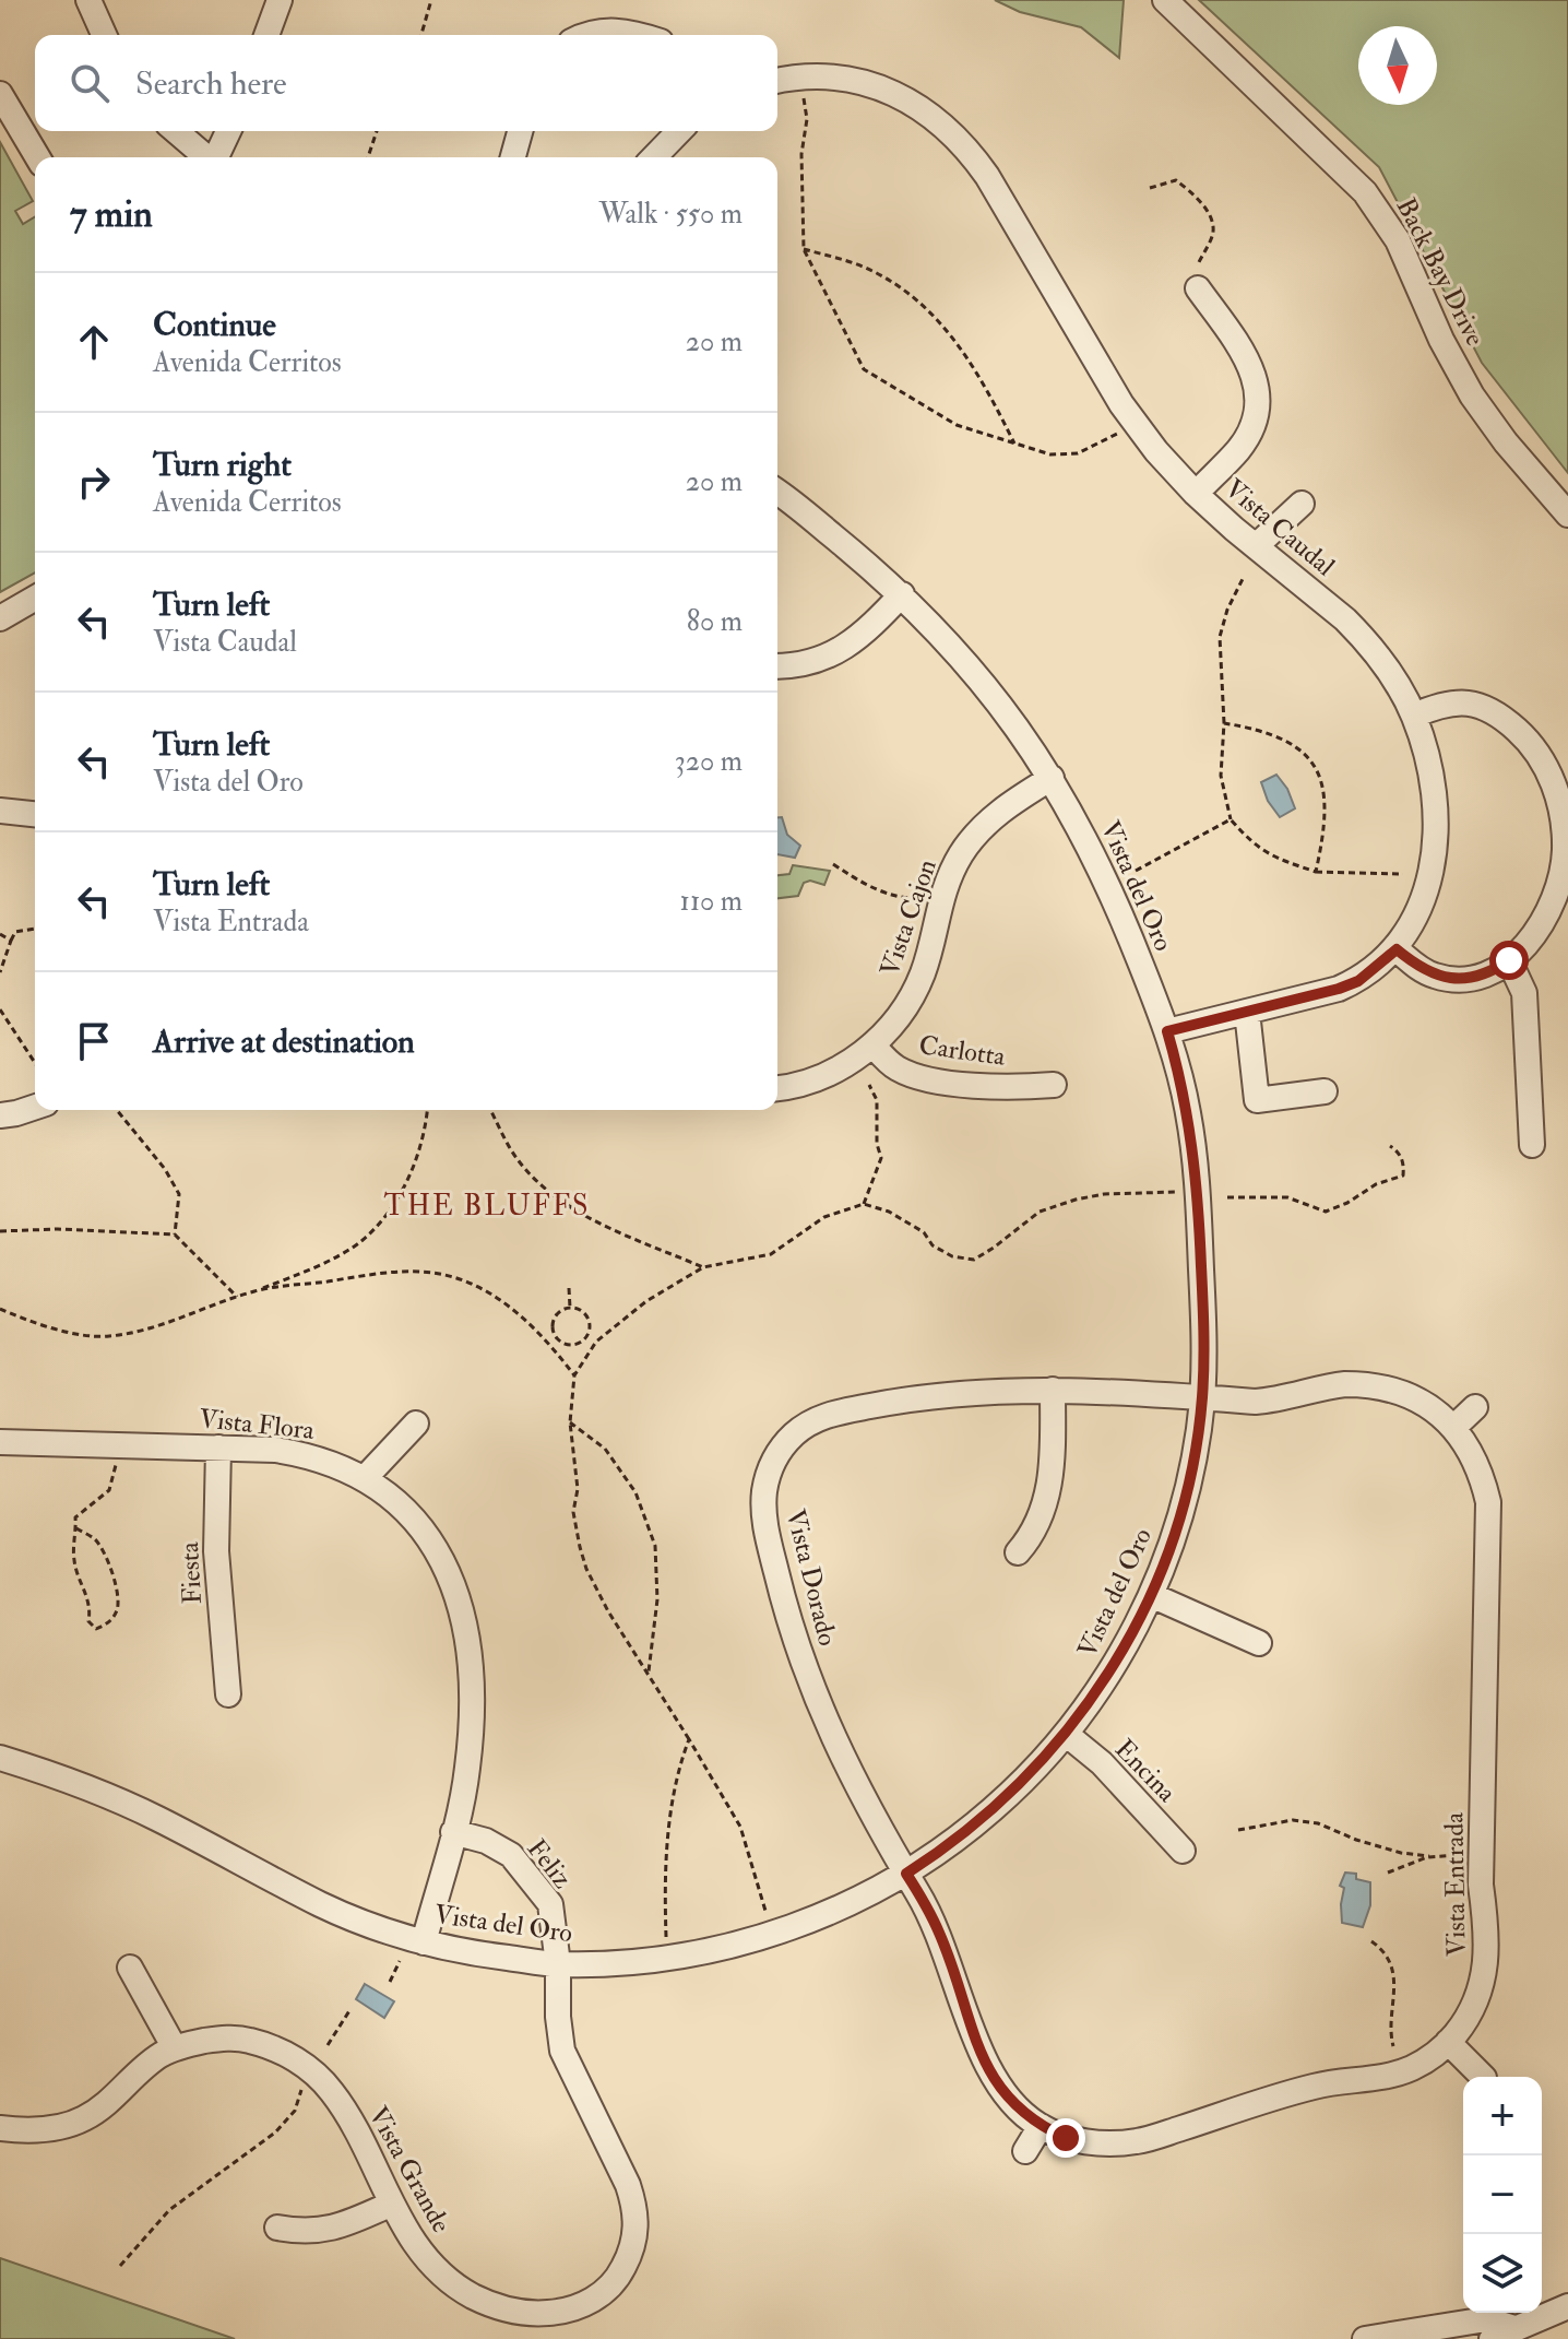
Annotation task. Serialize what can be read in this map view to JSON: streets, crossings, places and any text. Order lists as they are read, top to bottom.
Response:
{
  "streets": {
    "street": [
      "Back Bay Drive",
      "Vista Caudal",
      "Vista del Oro",
      "Vista Cajon",
      "Carlotta",
      "Vista Flora",
      "Fiesta",
      "Vista Dorado",
      "Encina",
      "Feliz",
      "Vista Entrada",
      "Vista Grande"
    ]
  },
  "crossings": [
    ["Vista Caudal", "Vista del Oro"],
    ["Vista del Oro", "Vista Cajon"],
    ["Vista del Oro", "Vista Flora"],
    ["Vista del Oro", "Vista Dorado"],
    ["Vista del Oro", "Encina"],
    ["Vista del Oro", "Feliz"],
    ["Vista del Oro", "Vista Entrada"],
    ["Vista del Oro", "Vista Grande"],
    ["Vista Cajon", "Carlotta"],
    ["Vista Flora", "Fiesta"],
    ["Vista Flora", "Feliz"],
    ["Vista Dorado", "Vista Entrada"],
    ["Feliz", "Vista Grande"]
  ],
  "districts": ["THE BLUFFS"],
  "north": "bottom",
  "page": {
    "search": "Search here",
    "heading": ["7 min", "Walk · 550 m"],
    "list": [
      ["Continue", "Avenida Cerritos", "20 m"],
      ["Turn right", "Avenida Cerritos", "20 m"],
      ["Turn left", "Vista Caudal", "80 m"],
      ["Turn left", "Vista del Oro", "320 m"],
      ["Turn left", "Vista Entrada", "110 m"],
      "Arrive at destination"
    ],
    "map_buttons": ["+", "−"]
  }
}
